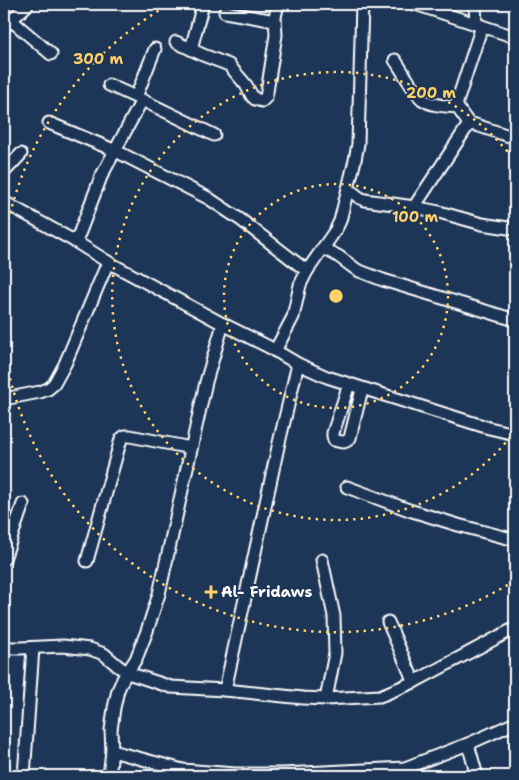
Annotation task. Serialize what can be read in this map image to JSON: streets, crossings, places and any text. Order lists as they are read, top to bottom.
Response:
{
  "places": {
    "health": ["Al- Fridaws"]
  },
  "rings": ["300 m", "200 m", "100 m"]
}
